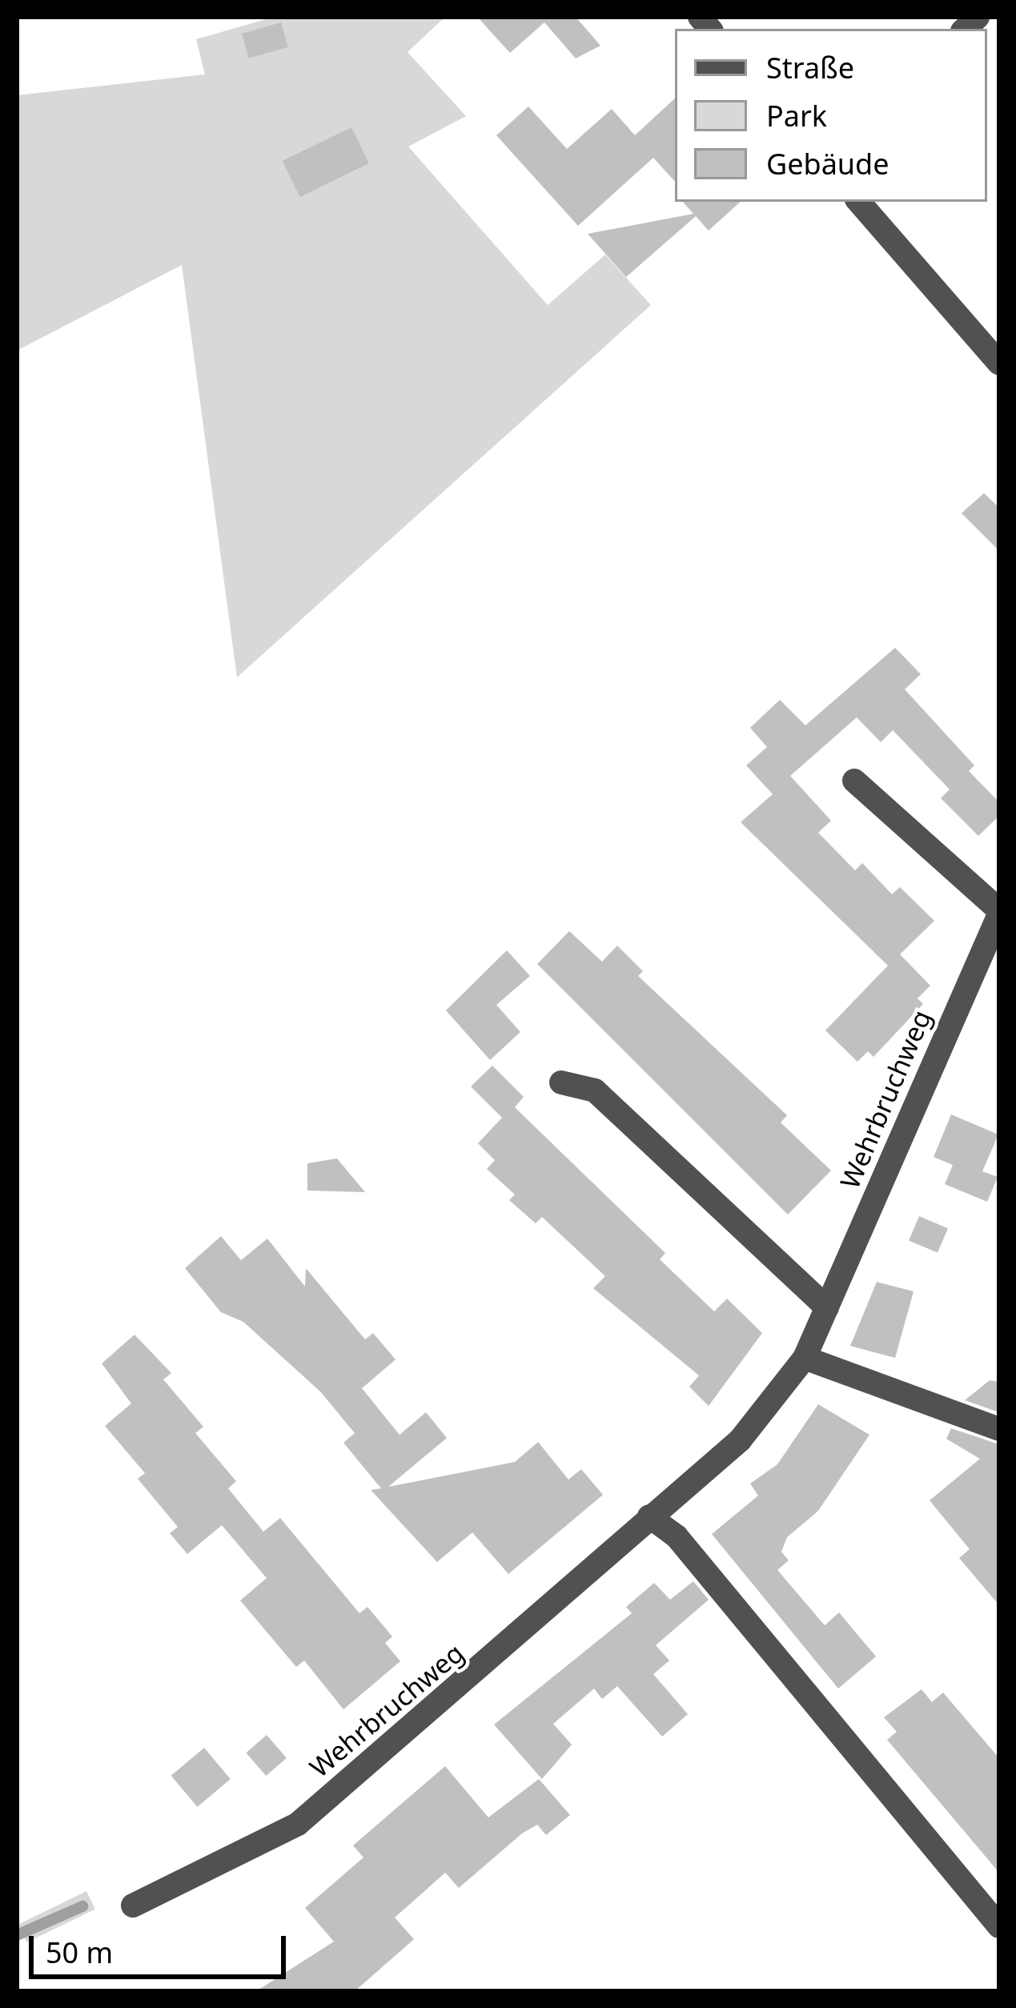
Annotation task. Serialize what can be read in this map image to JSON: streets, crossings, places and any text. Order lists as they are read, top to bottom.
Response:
{
  "streets": {
    "street": ["Wehrbruchweg"]
  },
  "legend": ["Straße", "Park", "Gebäude"],
  "scale_bar": "50 m"
}
